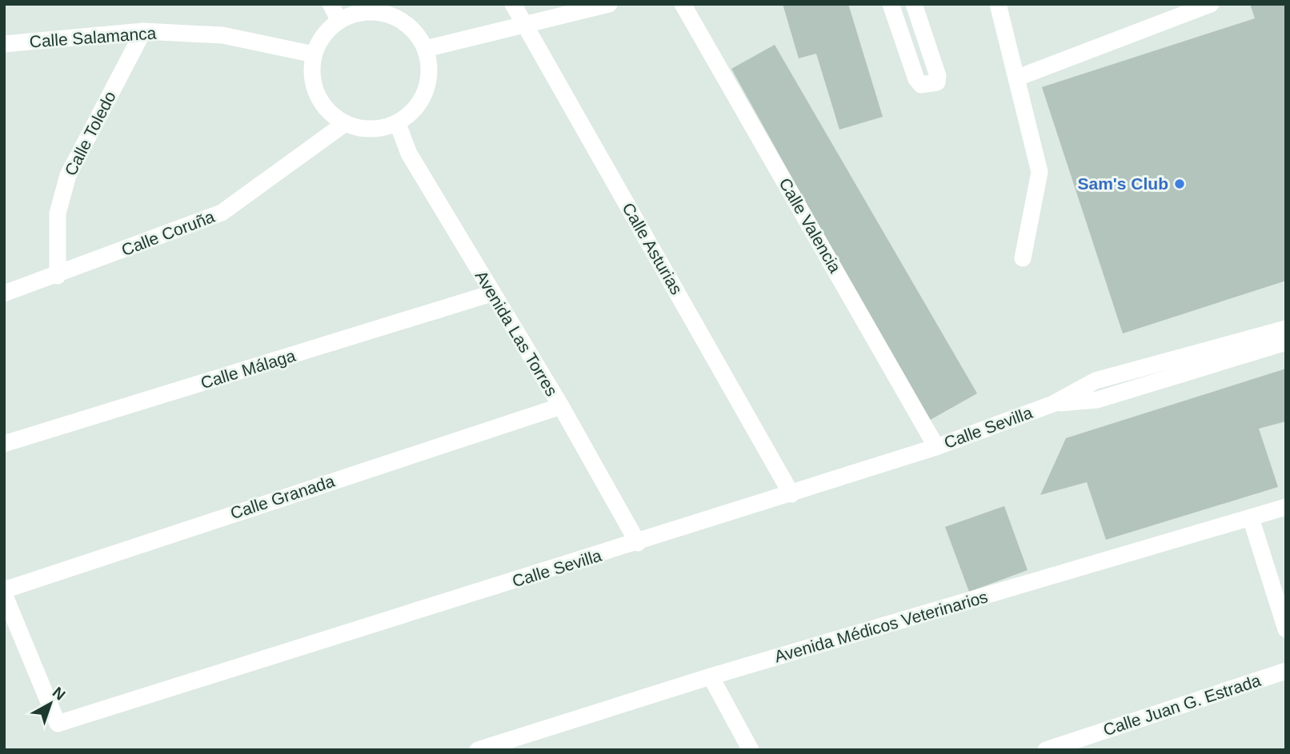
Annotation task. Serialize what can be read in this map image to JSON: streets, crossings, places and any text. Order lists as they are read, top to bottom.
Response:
{
  "streets": {
    "street": [
      "Calle Salamanca",
      "Calle Toledo",
      "Calle Valencia",
      "Calle Coruña",
      "Calle Asturias",
      "Avenida Las Torres",
      "Calle Málaga",
      "Calle Sevilla",
      "Calle Granada",
      "Avenida Médicos Veterinarios",
      "Calle Juan G. Estrada"
    ]
  },
  "crossings": [
    ["Calle Salamanca", "Calle Toledo"],
    ["Calle Salamanca", "Calle Coruña"],
    ["Calle Salamanca", "Avenida Las Torres"],
    ["Calle Toledo", "Calle Coruña"],
    ["Calle Valencia", "Calle Sevilla"],
    ["Calle Coruña", "Avenida Las Torres"],
    ["Calle Asturias", "Calle Sevilla"],
    ["Avenida Las Torres", "Calle Málaga"],
    ["Avenida Las Torres", "Calle Sevilla"],
    ["Avenida Las Torres", "Calle Granada"],
    ["Calle Sevilla", "Calle Granada"]
  ],
  "places": ["Sam's Club"],
  "north": "top right"
}
